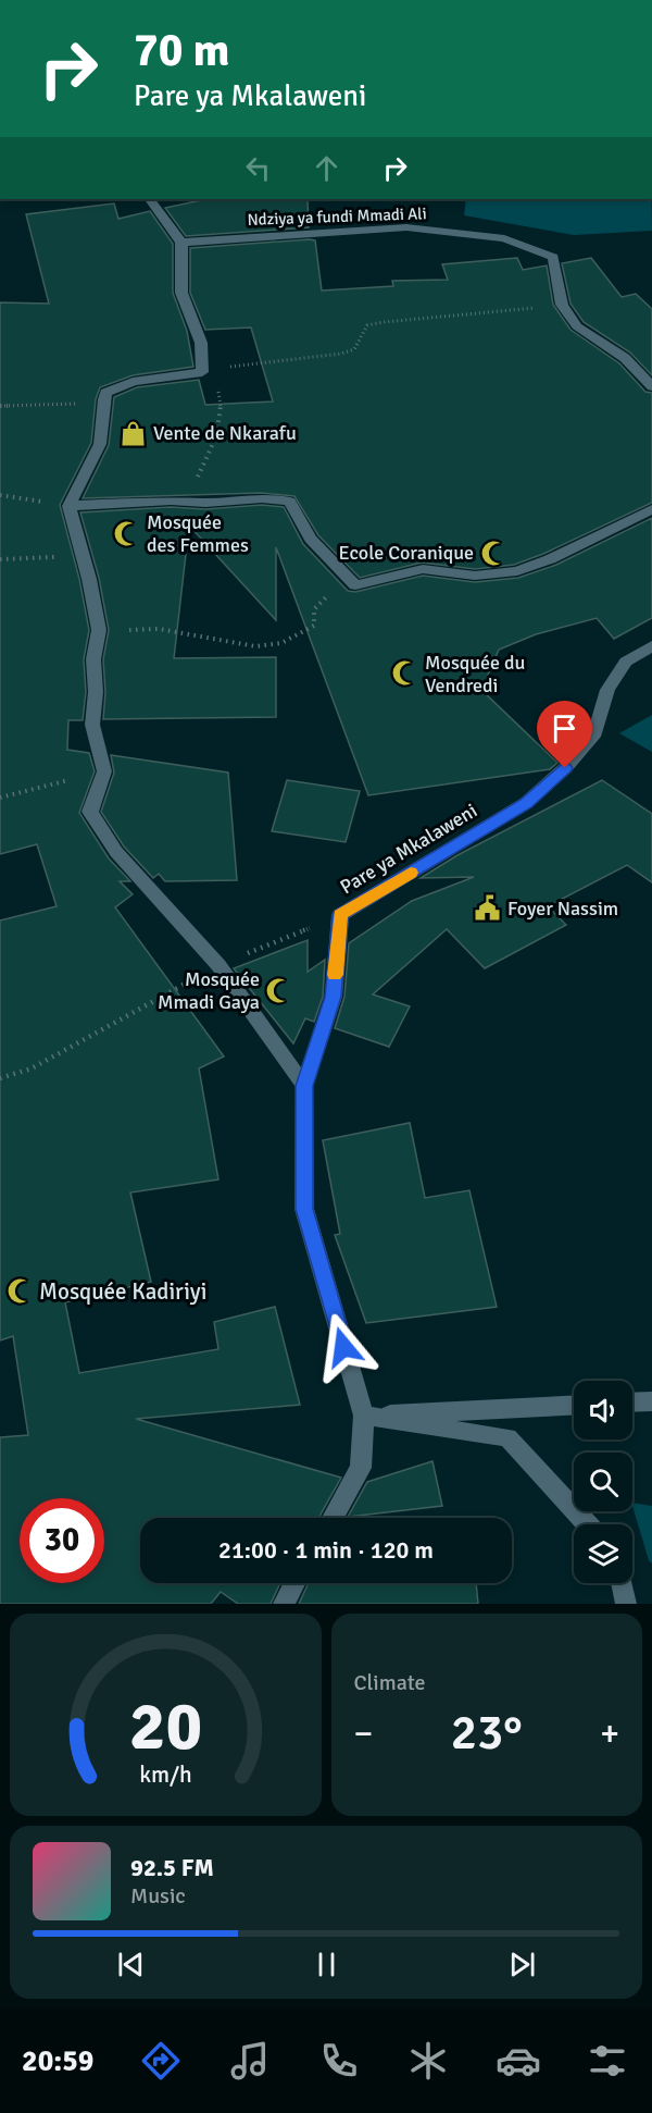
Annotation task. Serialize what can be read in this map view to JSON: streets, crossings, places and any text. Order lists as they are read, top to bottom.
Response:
{
  "streets": {
    "street": ["Ndziya ya fundi Mmadi Ali", "Pare ya Mkalaweni"]
  },
  "places": {
    "shop": ["Vente de Nkarafu"],
    "mosque": [
      "Mosquée des Femmes",
      "Ecole Coranique",
      "Mosquée du Vendredi",
      "Mosquée Mmadi Gaya",
      "Mosquée Kadiriyi"
    ],
    "public building": ["Foyer Nassim"]
  },
  "page": {
    "turn": ["70 m", "Pare ya Mkalaweni"],
    "limit": "30",
    "trip": "21:00 · 1 min · 120 m",
    "tile": "Climate",
    "heat": ["−", "23°", "+"],
    "song": ["92.5 FM", "Music"],
    "tabs": "20:59",
    "gauge": ["20", "km/h"]
  }
}
